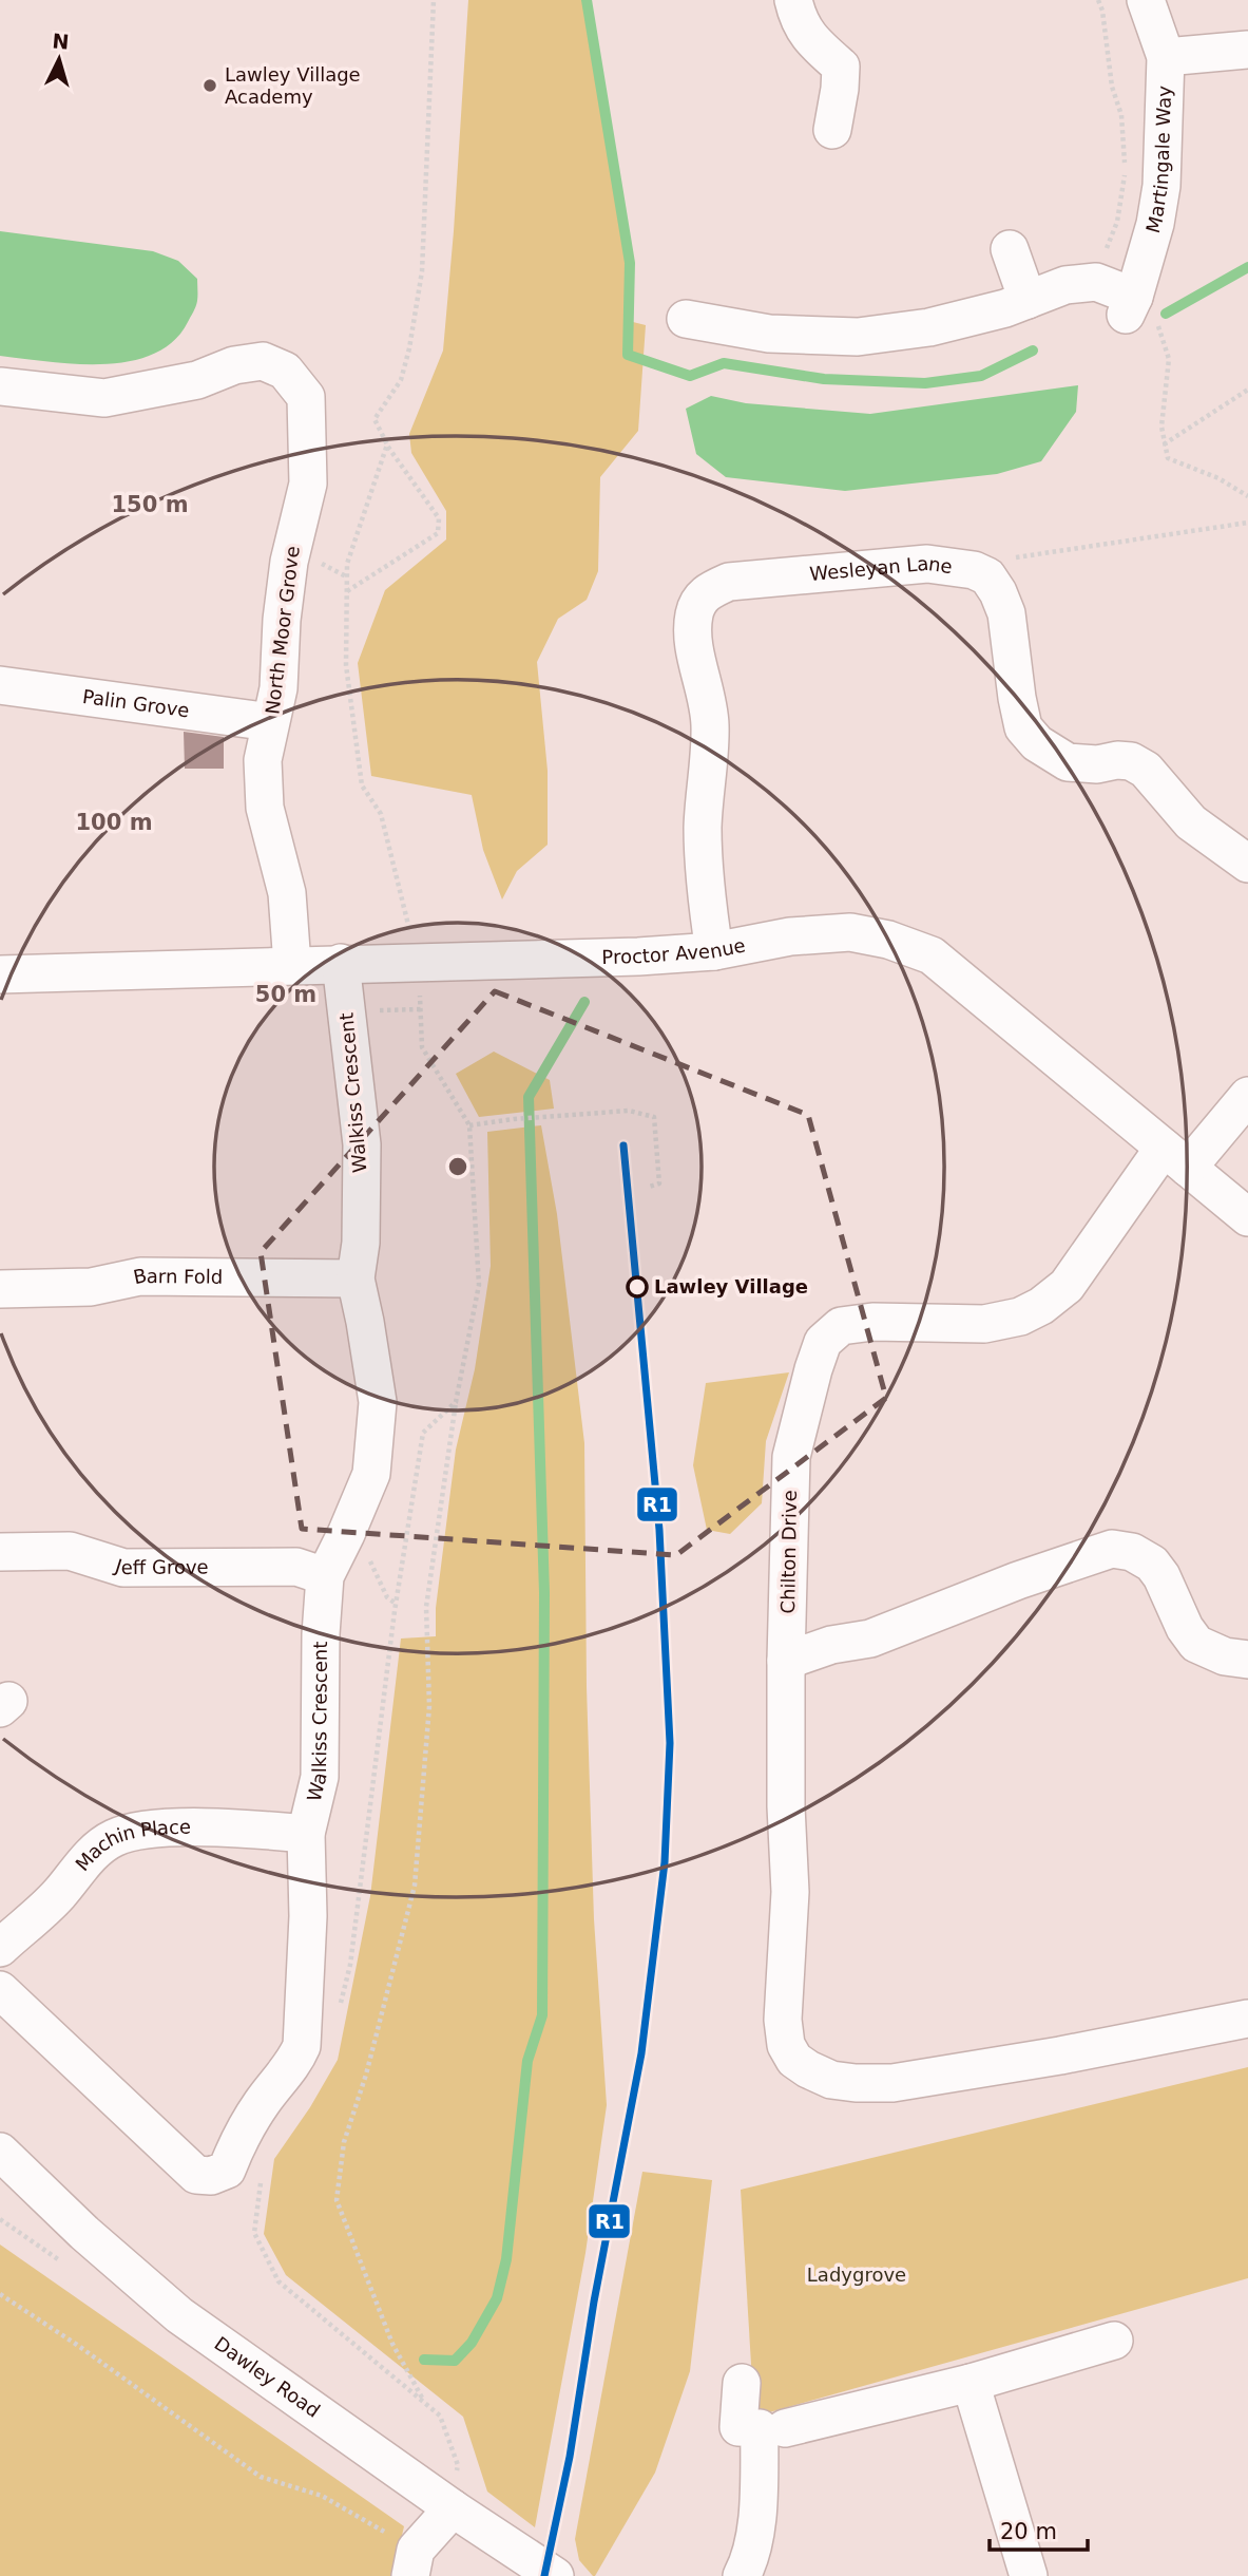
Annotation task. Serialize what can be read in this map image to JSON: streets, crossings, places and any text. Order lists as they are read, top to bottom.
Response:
{
  "streets": {
    "street": [
      "Martingale Way",
      "Wesleyan Lane",
      "North Moor Grove",
      "Palin Grove",
      "Proctor Avenue",
      "Walkiss Crescent",
      "Barn Fold",
      "Chilton Drive",
      "Jeff Grove",
      "Machin Place",
      "Dawley Road"
    ]
  },
  "crossings": [
    ["Wesleyan Lane", "Proctor Avenue"],
    ["North Moor Grove", "Palin Grove"],
    ["North Moor Grove", "Proctor Avenue"],
    ["Proctor Avenue", "Walkiss Crescent"],
    ["Proctor Avenue", "Chilton Drive"],
    ["Walkiss Crescent", "Barn Fold"],
    ["Walkiss Crescent", "Jeff Grove"],
    ["Walkiss Crescent", "Machin Place"]
  ],
  "parks": ["Ladygrove"],
  "places": ["Lawley Village Academy", "Lawley Village"],
  "lines": ["transit line R1"],
  "scale_bar": "20 m",
  "north": "top",
  "rings": ["150 m", "100 m", "50 m"]
}
